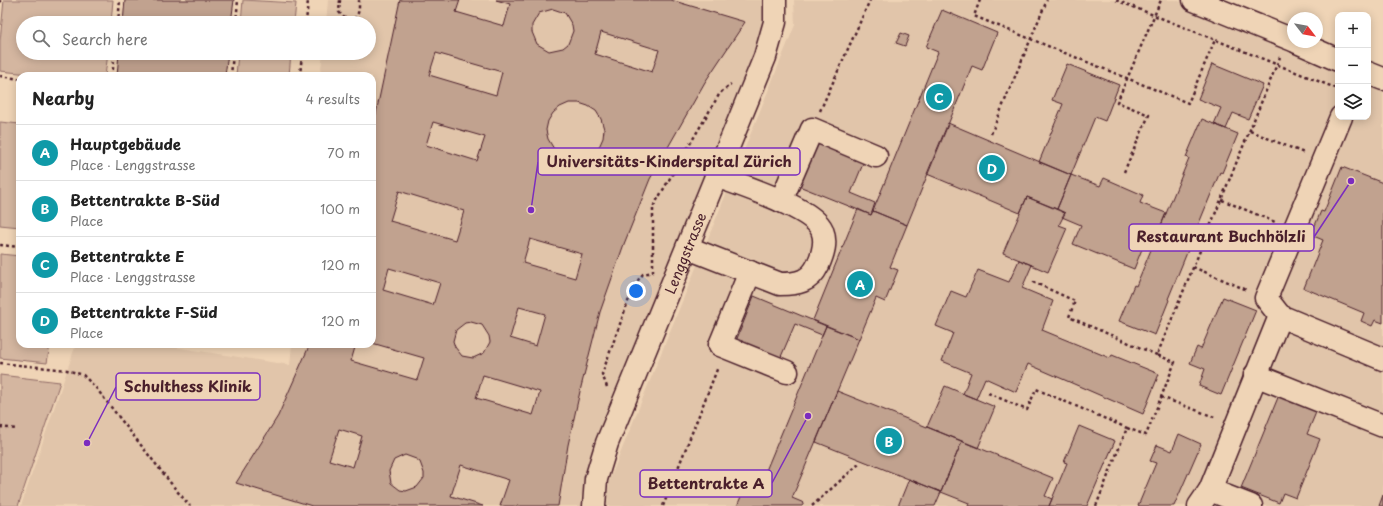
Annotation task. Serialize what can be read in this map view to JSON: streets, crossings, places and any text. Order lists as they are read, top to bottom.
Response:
{
  "streets": {
    "street": ["Lenggstrasse"]
  },
  "places": [
    "Restaurant Buchhölzli",
    "Universitäts-Kinderspital Zürich",
    "Bettentrakte A",
    "Schulthess Klinik"
  ],
  "north": "bottom right",
  "page": {
    "map_buttons": ["+", "−"],
    "search": "Search here",
    "heading": ["Nearby", "4 results"],
    "pins": [
      "C",
      "D",
      "A",
      "B"
    ],
    "list": [
      {
        "mark": "A",
        "name": "Hauptgebäude",
        "note": "Place · Lenggstrasse",
        "value": "70 m"
      },
      {
        "mark": "B",
        "name": "Bettentrakte B-Süd",
        "note": "Place",
        "value": "100 m"
      },
      {
        "mark": "C",
        "name": "Bettentrakte E",
        "note": "Place · Lenggstrasse",
        "value": "120 m"
      },
      {
        "mark": "D",
        "name": "Bettentrakte F-Süd",
        "note": "Place",
        "value": "120 m"
      }
    ]
  }
}
